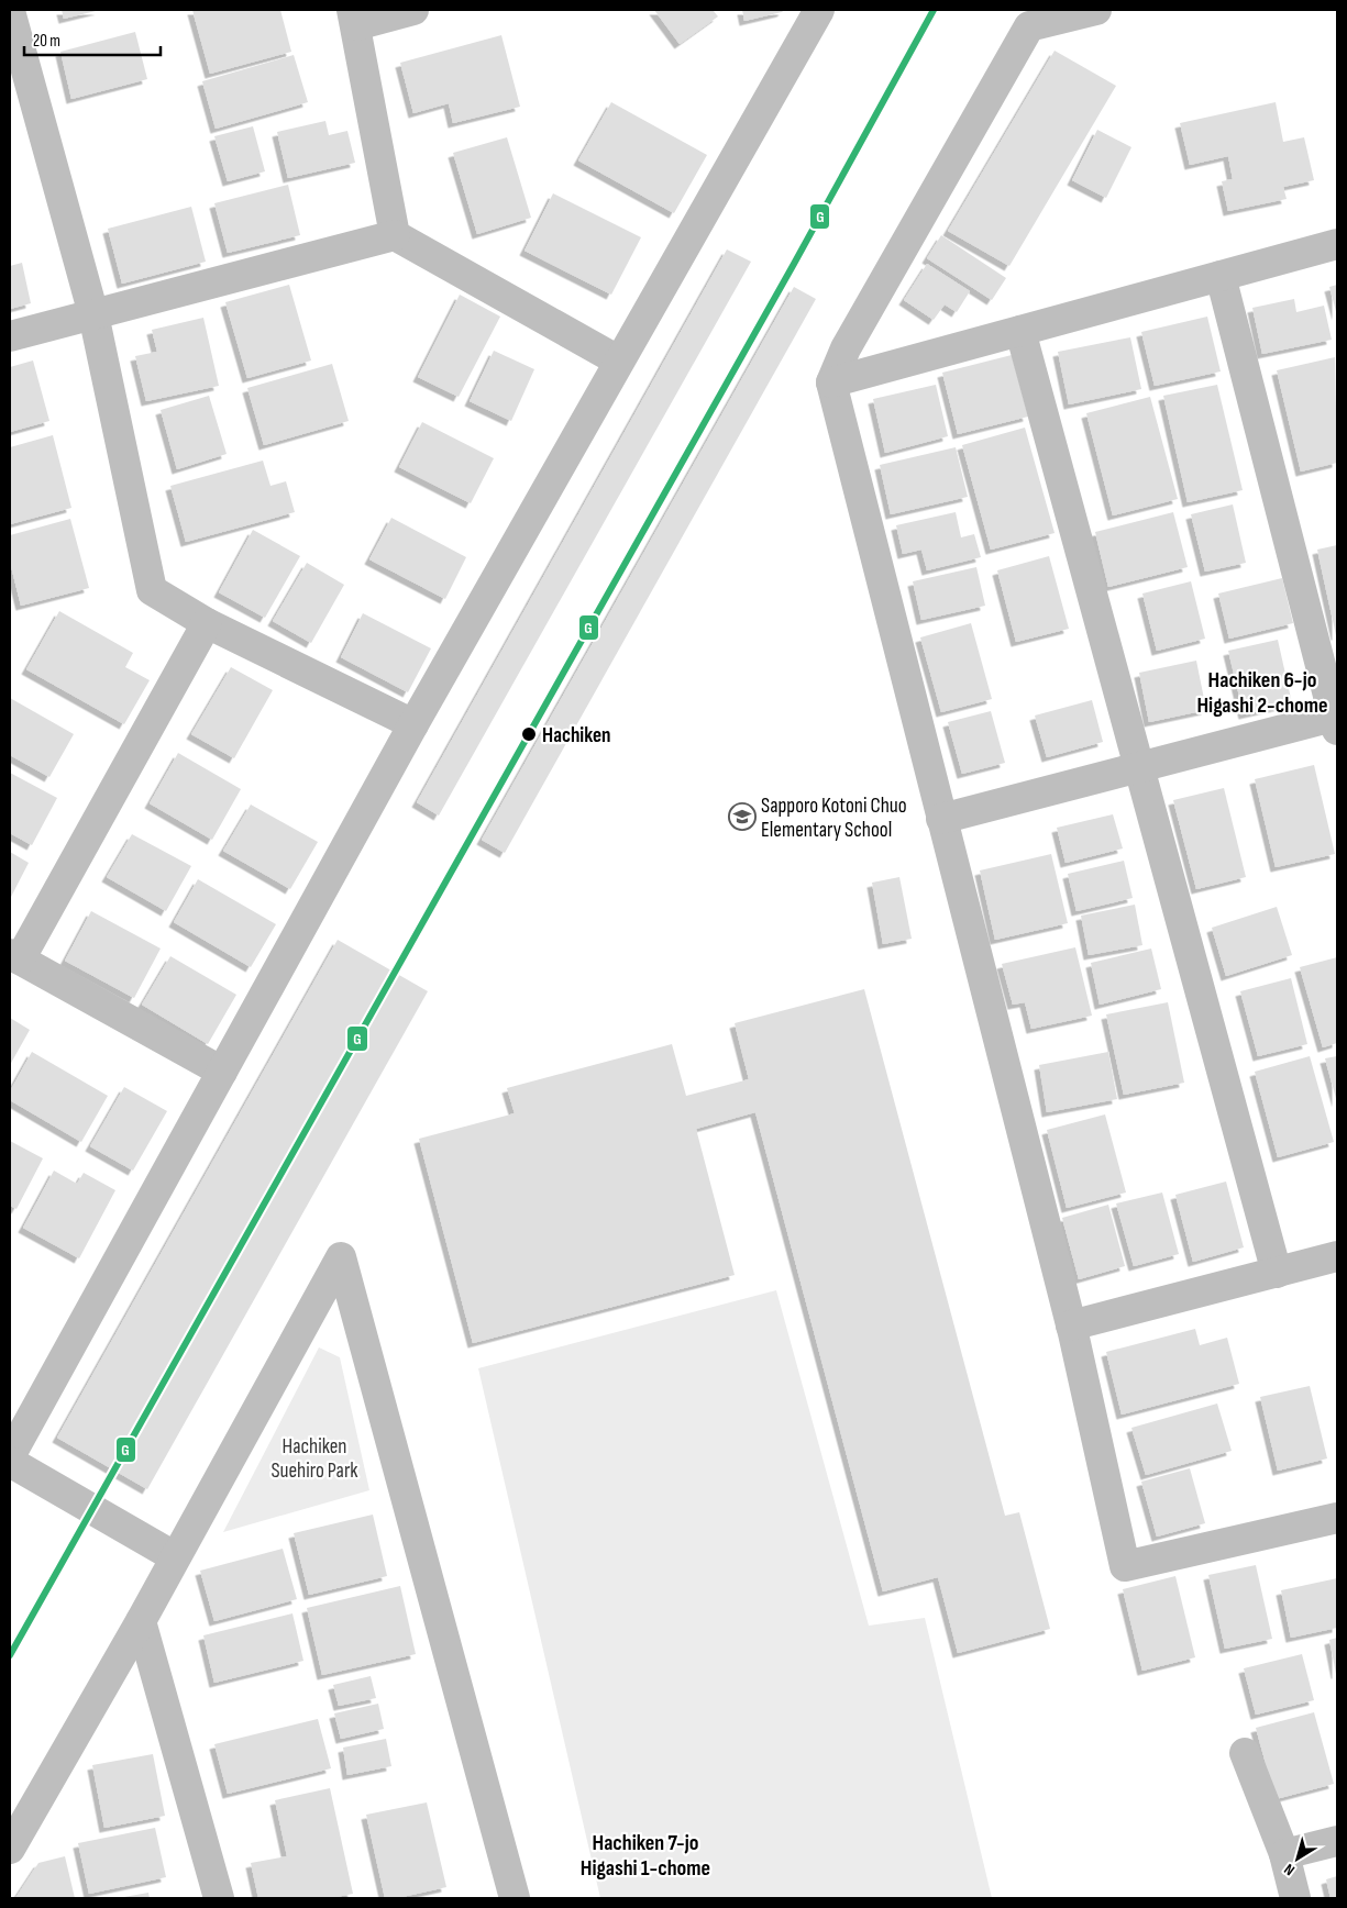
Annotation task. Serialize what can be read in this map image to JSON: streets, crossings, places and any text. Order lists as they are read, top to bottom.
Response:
{
  "districts": ["Hachiken 6-jo Higashi 2-chome", "Hachiken 7-jo Higashi 1-chome"],
  "parks": ["Hachiken Suehiro Park"],
  "places": {
    "other": ["Hachiken"],
    "school or university": ["Sapporo Kotoni Chuo Elementary School"]
  },
  "lines": ["transit line G"],
  "scale_bar": "20 m",
  "north": "bottom left"
}
